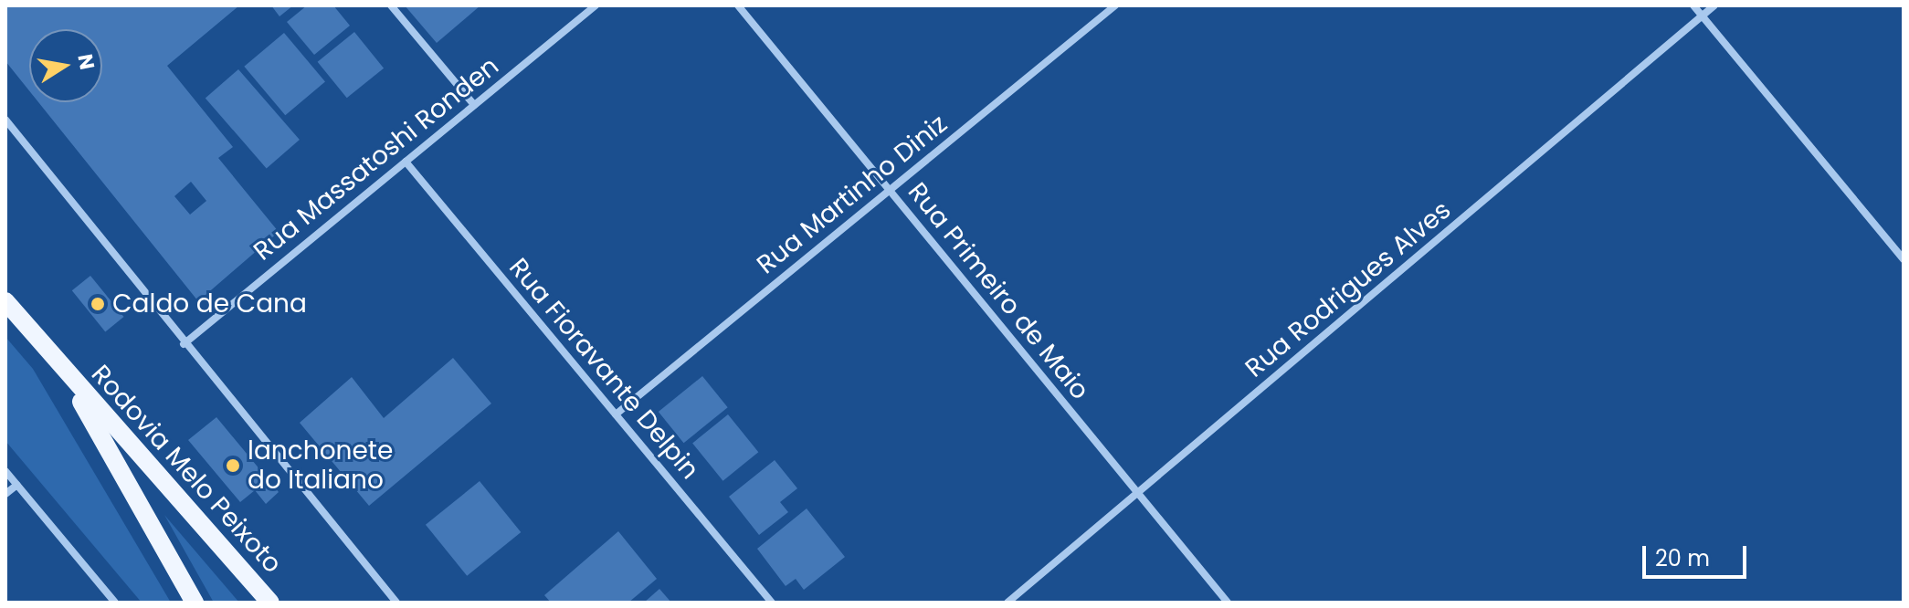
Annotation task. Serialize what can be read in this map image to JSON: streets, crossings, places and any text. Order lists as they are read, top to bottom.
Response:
{
  "streets": {
    "main road": ["Rodovia Melo Peixoto"],
    "street": [
      "Rua Massatoshi Ronden",
      "Rua Martinho Diniz",
      "Rua Rodrigues Alves",
      "Rua Primeiro de Maio",
      "Rua Fioravante Delpin"
    ]
  },
  "crossings": [
    ["Rua Massatoshi Ronden", "Rua Fioravante Delpin"],
    ["Rua Martinho Diniz", "Rua Primeiro de Maio"],
    ["Rua Martinho Diniz", "Rua Fioravante Delpin"],
    ["Rua Rodrigues Alves", "Rua Primeiro de Maio"]
  ],
  "places": ["Caldo de Cana", "lanchonete do Italiano"],
  "scale_bar": "20 m",
  "north": "right"
}
